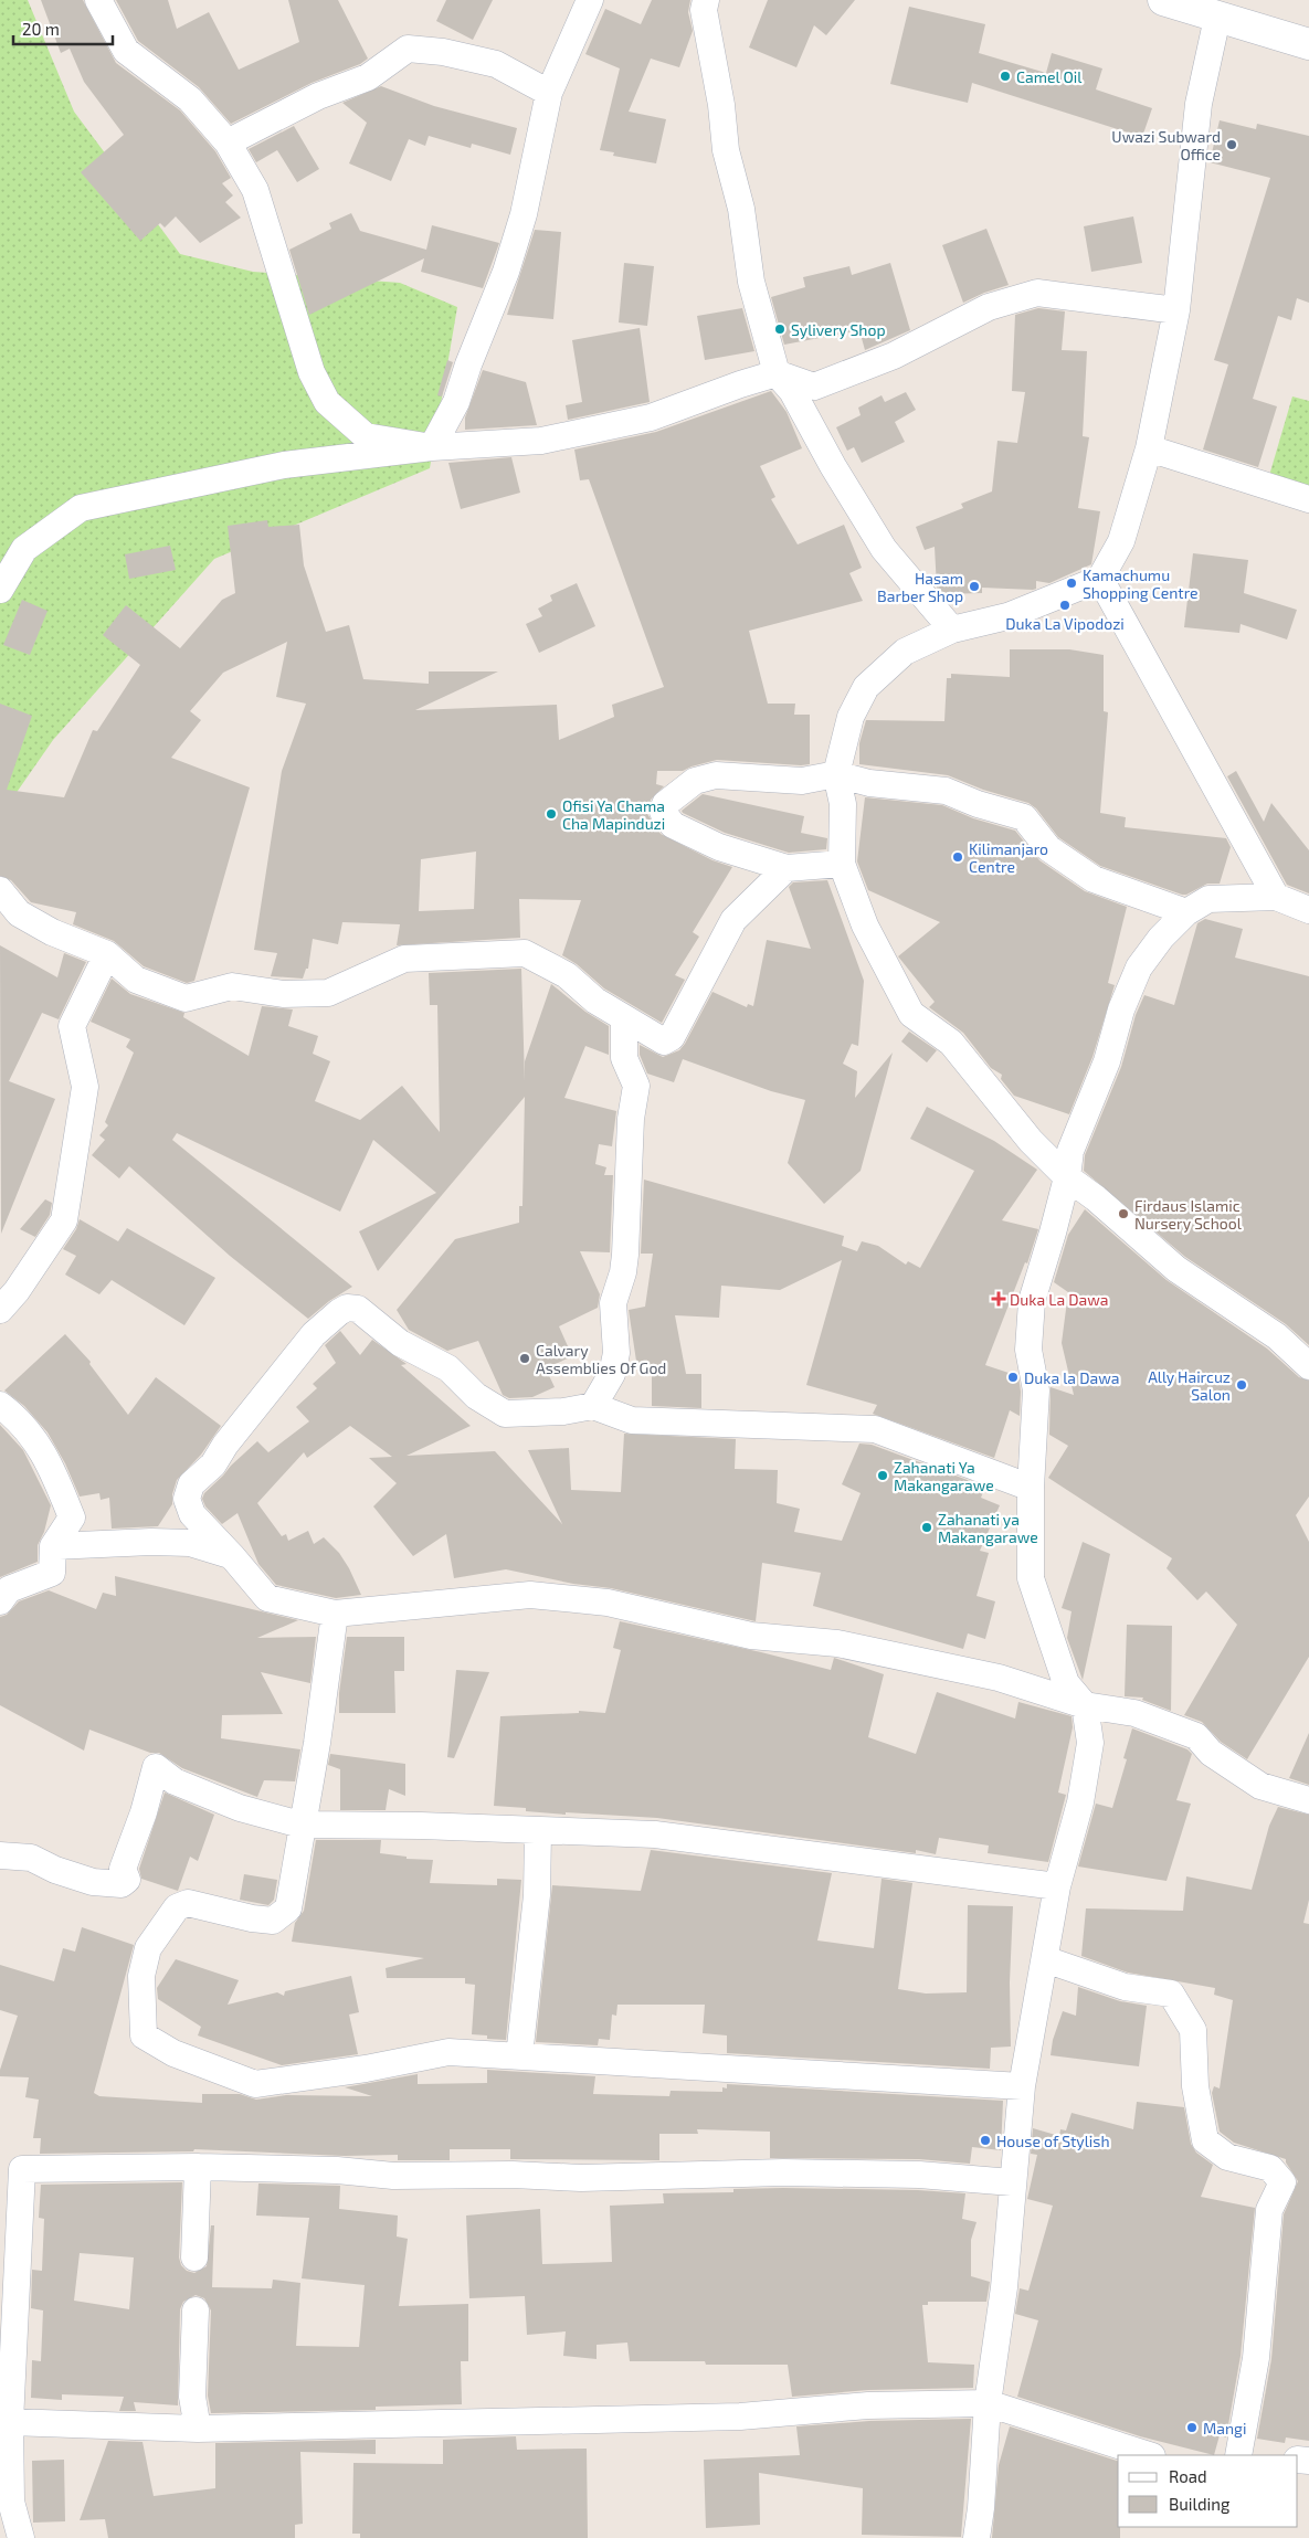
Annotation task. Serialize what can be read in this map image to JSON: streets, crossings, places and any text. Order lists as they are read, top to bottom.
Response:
{
  "places": {
    "other": [
      "Camel Oil",
      "Uwazi Subward Office",
      "Sylivery Shop",
      "Kamachumu Shopping Centre",
      "Hasam Barber Shop",
      "Duka La Vipodozi",
      "Ofisi Ya Chama Cha Mapinduzi",
      "Kilimanjaro Centre",
      "Firdaus Islamic Nursery School",
      "Calvary Assemblies Of God",
      "Duka la Dawa",
      "Ally Haircuz Salon",
      "Zahanati Ya Makangarawe",
      "Zahanati ya Makangarawe",
      "House of Stylish",
      "Mangi"
    ],
    "health": ["Duka La Dawa"]
  },
  "legend": ["Road", "Building"],
  "scale_bar": "20 m"
}
